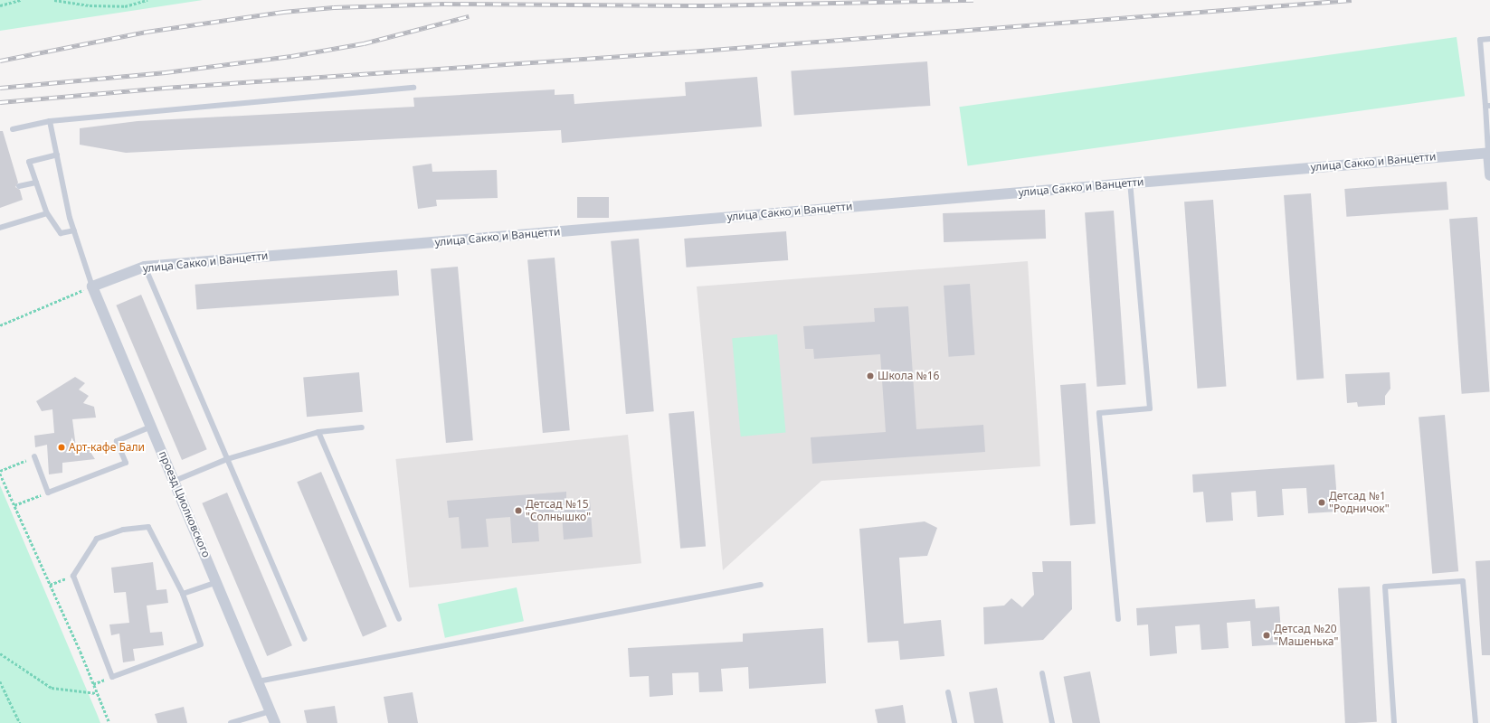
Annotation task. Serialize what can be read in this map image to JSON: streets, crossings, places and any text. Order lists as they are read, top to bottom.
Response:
{
  "streets": {
    "street": ["улица Сакко и Ванцетти", "проезд Циолковского"]
  },
  "crossings": [
    ["улица Сакко и Ванцетти", "проезд Циолковского"]
  ],
  "places": [
    "Школа №16",
    "Арт-кафе Бали",
    "Детсад №1 \"Родничок\"",
    "Детсад №15 \"Солнышко\"",
    "Детсад №20 \"Машенька\""
  ]
}
